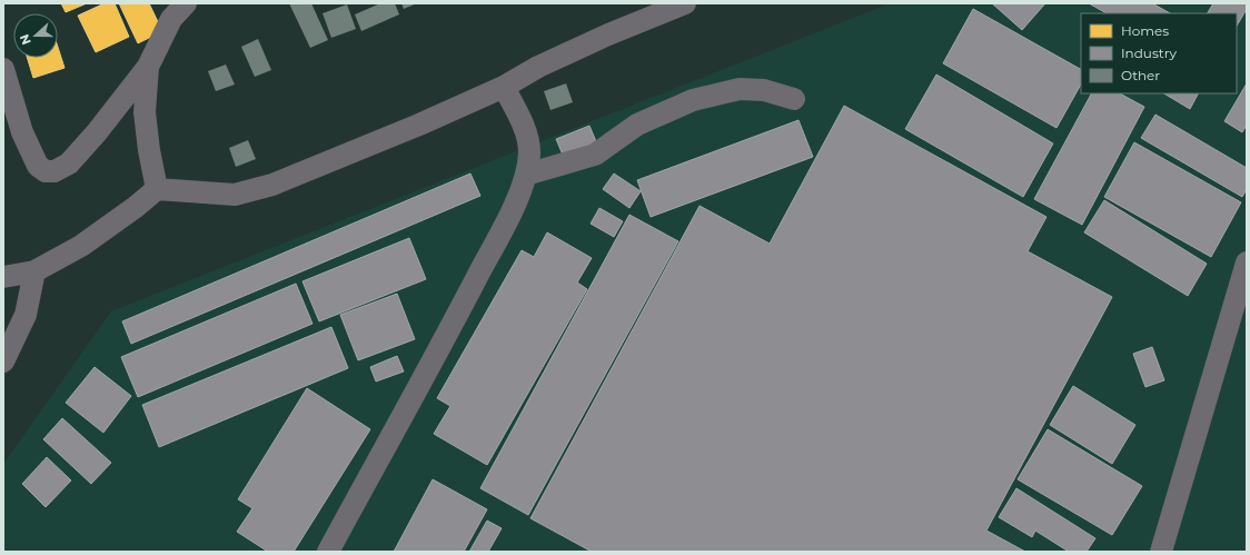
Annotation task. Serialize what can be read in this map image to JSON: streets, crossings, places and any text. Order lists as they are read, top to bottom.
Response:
{
  "legend": ["Homes", "Industry", "Other"],
  "north": "left"
}
